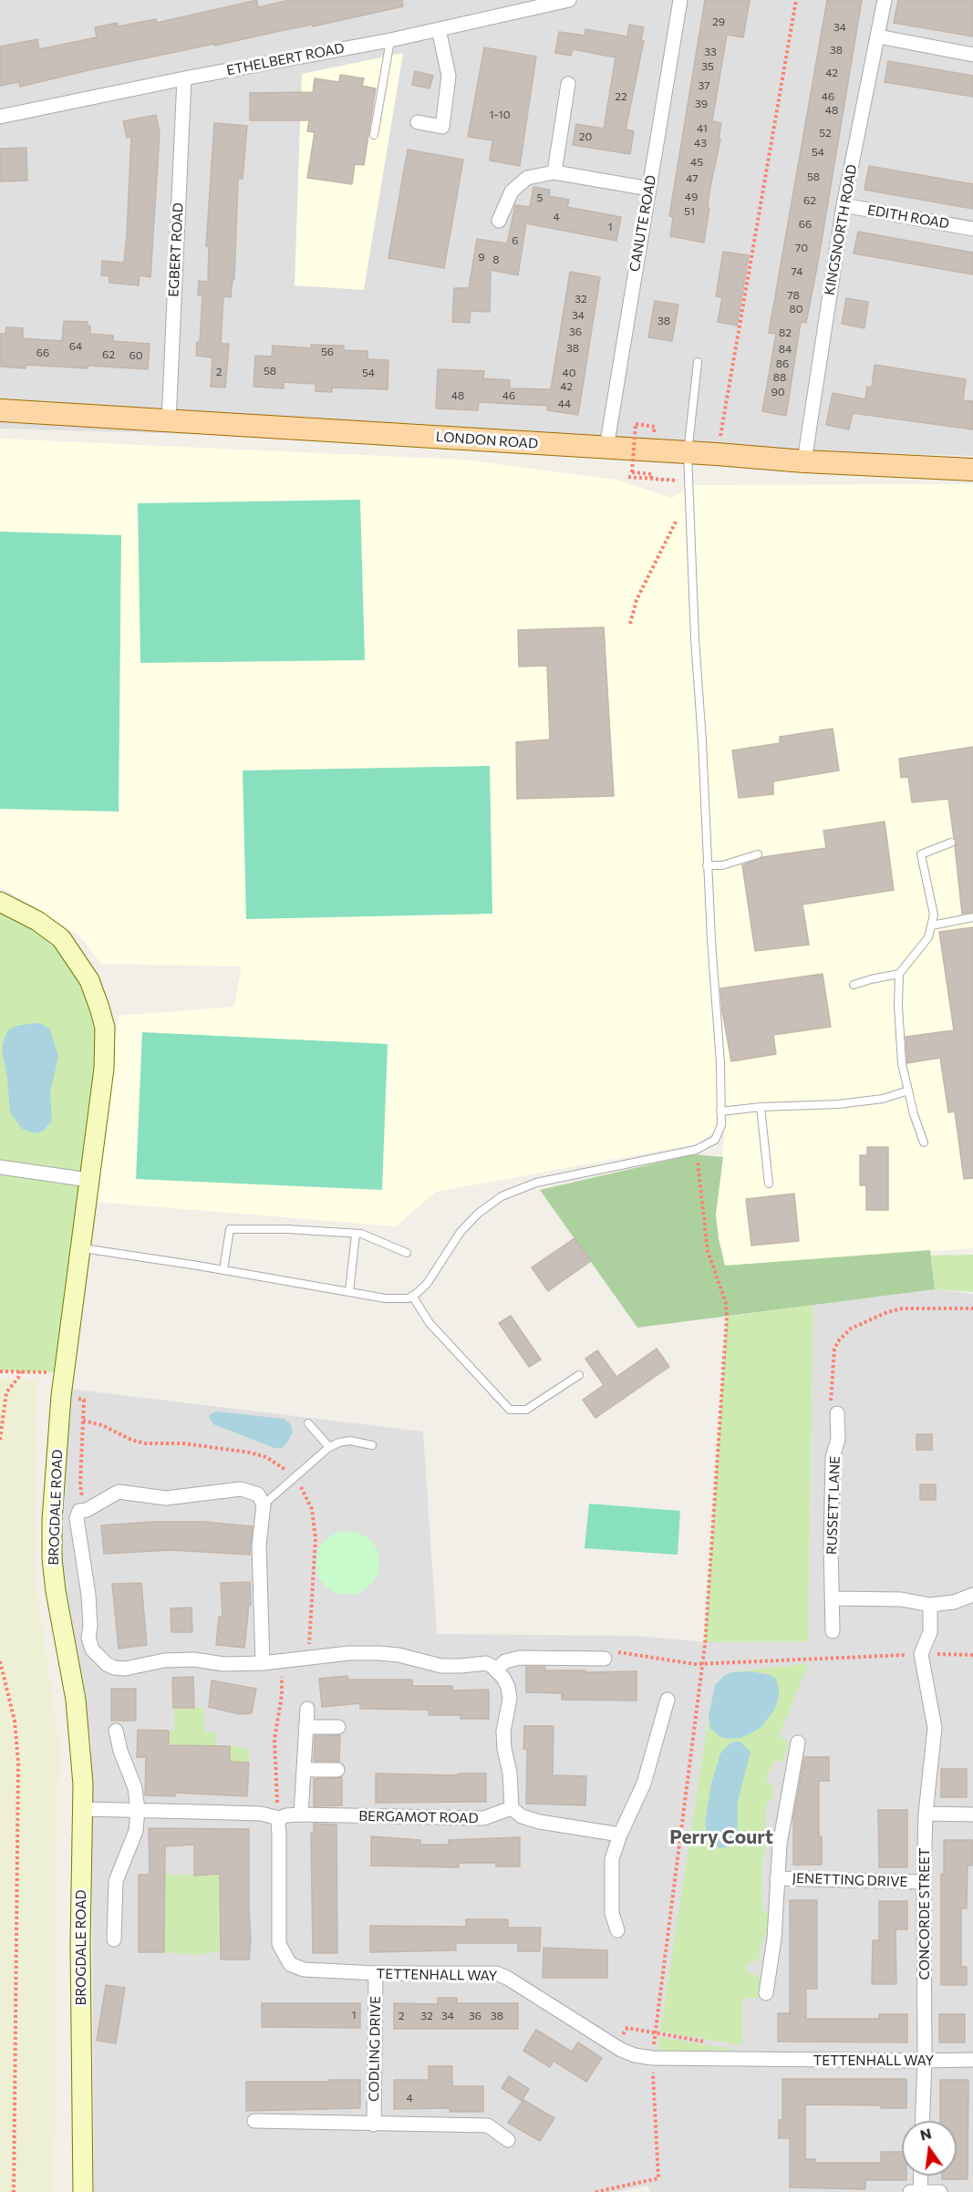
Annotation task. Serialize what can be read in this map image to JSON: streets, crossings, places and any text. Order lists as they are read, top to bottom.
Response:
{
  "streets": {
    "main road": ["LONDON ROAD"],
    "street": [
      "ETHELBERT ROAD",
      "EDITH ROAD",
      "CANUTE ROAD",
      "KINGSNORTH ROAD",
      "EGBERT ROAD",
      "RUSSETT LANE",
      "BROGDALE ROAD",
      "BERGAMOT ROAD",
      "JENETTING DRIVE",
      "CONCORDE STREET",
      "TETTENHALL WAY",
      "CODLING DRIVE"
    ]
  },
  "crossings": [
    ["ETHELBERT ROAD", "EGBERT ROAD"],
    ["EDITH ROAD", "KINGSNORTH ROAD"],
    ["CANUTE ROAD", "LONDON ROAD"],
    ["KINGSNORTH ROAD", "LONDON ROAD"],
    ["EGBERT ROAD", "LONDON ROAD"],
    ["BERGAMOT ROAD", "TETTENHALL WAY"],
    ["JENETTING DRIVE", "CONCORDE STREET"],
    ["CONCORDE STREET", "TETTENHALL WAY"],
    ["TETTENHALL WAY", "CODLING DRIVE"]
  ],
  "districts": ["Perry Court"],
  "house_numbers": [
    "29",
    "34",
    "38",
    "33",
    "35",
    "42",
    "37",
    "22",
    "46",
    "39",
    "48",
    "1-10",
    "41",
    "52",
    "20",
    "43",
    "54",
    "45",
    "58",
    "47",
    "49",
    "5",
    "62",
    "51",
    "4",
    "66",
    "1",
    "6",
    "70",
    "9",
    "8",
    "74",
    "78",
    "32",
    "80",
    "34",
    "38",
    "36",
    "82",
    "64",
    "38",
    "84",
    "56",
    "66",
    "62",
    "60",
    "86",
    "58",
    "2",
    "54",
    "40",
    "88",
    "42",
    "90",
    "48",
    "46",
    "44",
    "1",
    "2",
    "32",
    "34",
    "36",
    "38",
    "4"
  ],
  "north": "top"
}
